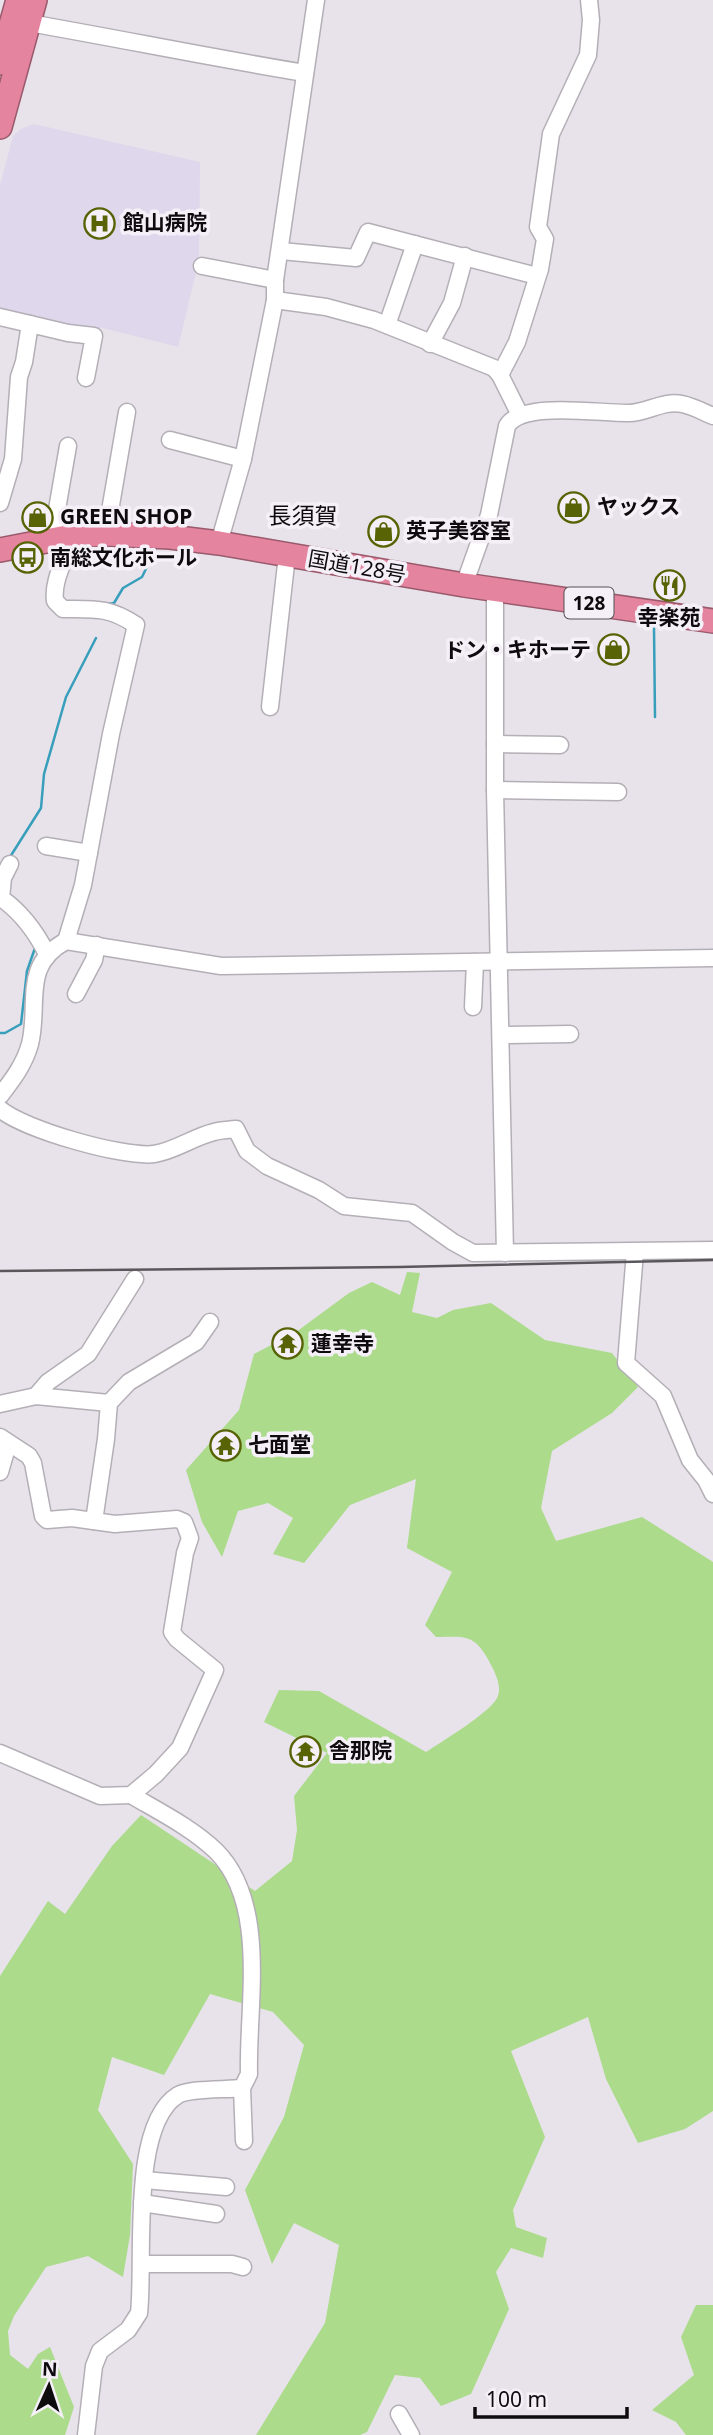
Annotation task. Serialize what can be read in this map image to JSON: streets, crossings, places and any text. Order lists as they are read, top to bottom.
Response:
{
  "streets": {
    "highway": ["国道128号", "128"]
  },
  "districts": ["長須賀"],
  "places": {
    "hospital": ["館山病院"],
    "shop": [
      "ヤックス",
      "GREEN SHOP",
      "英子美容室",
      "ドン・キホーテ"
    ],
    "bus stop": ["南総文化ホール"],
    "restaurant": ["幸楽苑"],
    "temple": ["蓮幸寺", "七面堂", "舎那院"]
  },
  "scale_bar": "100 m",
  "north": "top"
}
